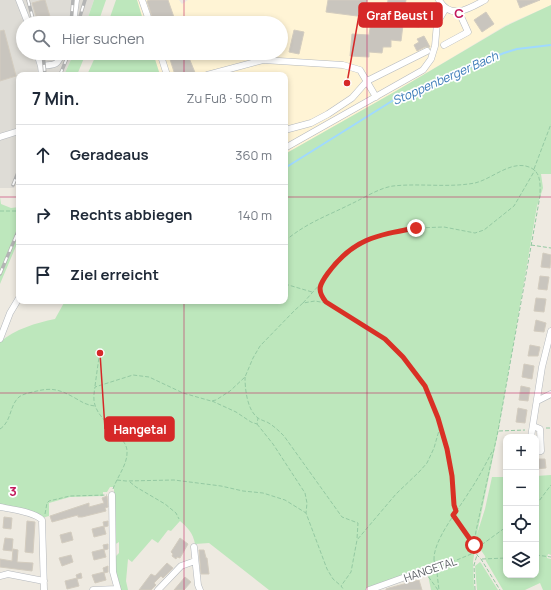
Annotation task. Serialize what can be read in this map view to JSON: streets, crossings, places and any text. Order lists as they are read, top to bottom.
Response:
{
  "streets": {
    "street": ["HANGETAL"]
  },
  "water": ["Stoppenberger Bach"],
  "places": ["Graf Beust I", "Hangetal"],
  "page": {
    "search": "Hier suchen",
    "heading": ["7 Min.", "Zu Fuß · 500 m"],
    "list": [
      ["Geradeaus", "360 m"],
      ["Rechts abbiegen", "140 m"],
      "Ziel erreicht"
    ],
    "map_buttons": ["+", "−"]
  },
  "grid": {
    "columns": ["C"],
    "rows": ["3"]
  }
}
